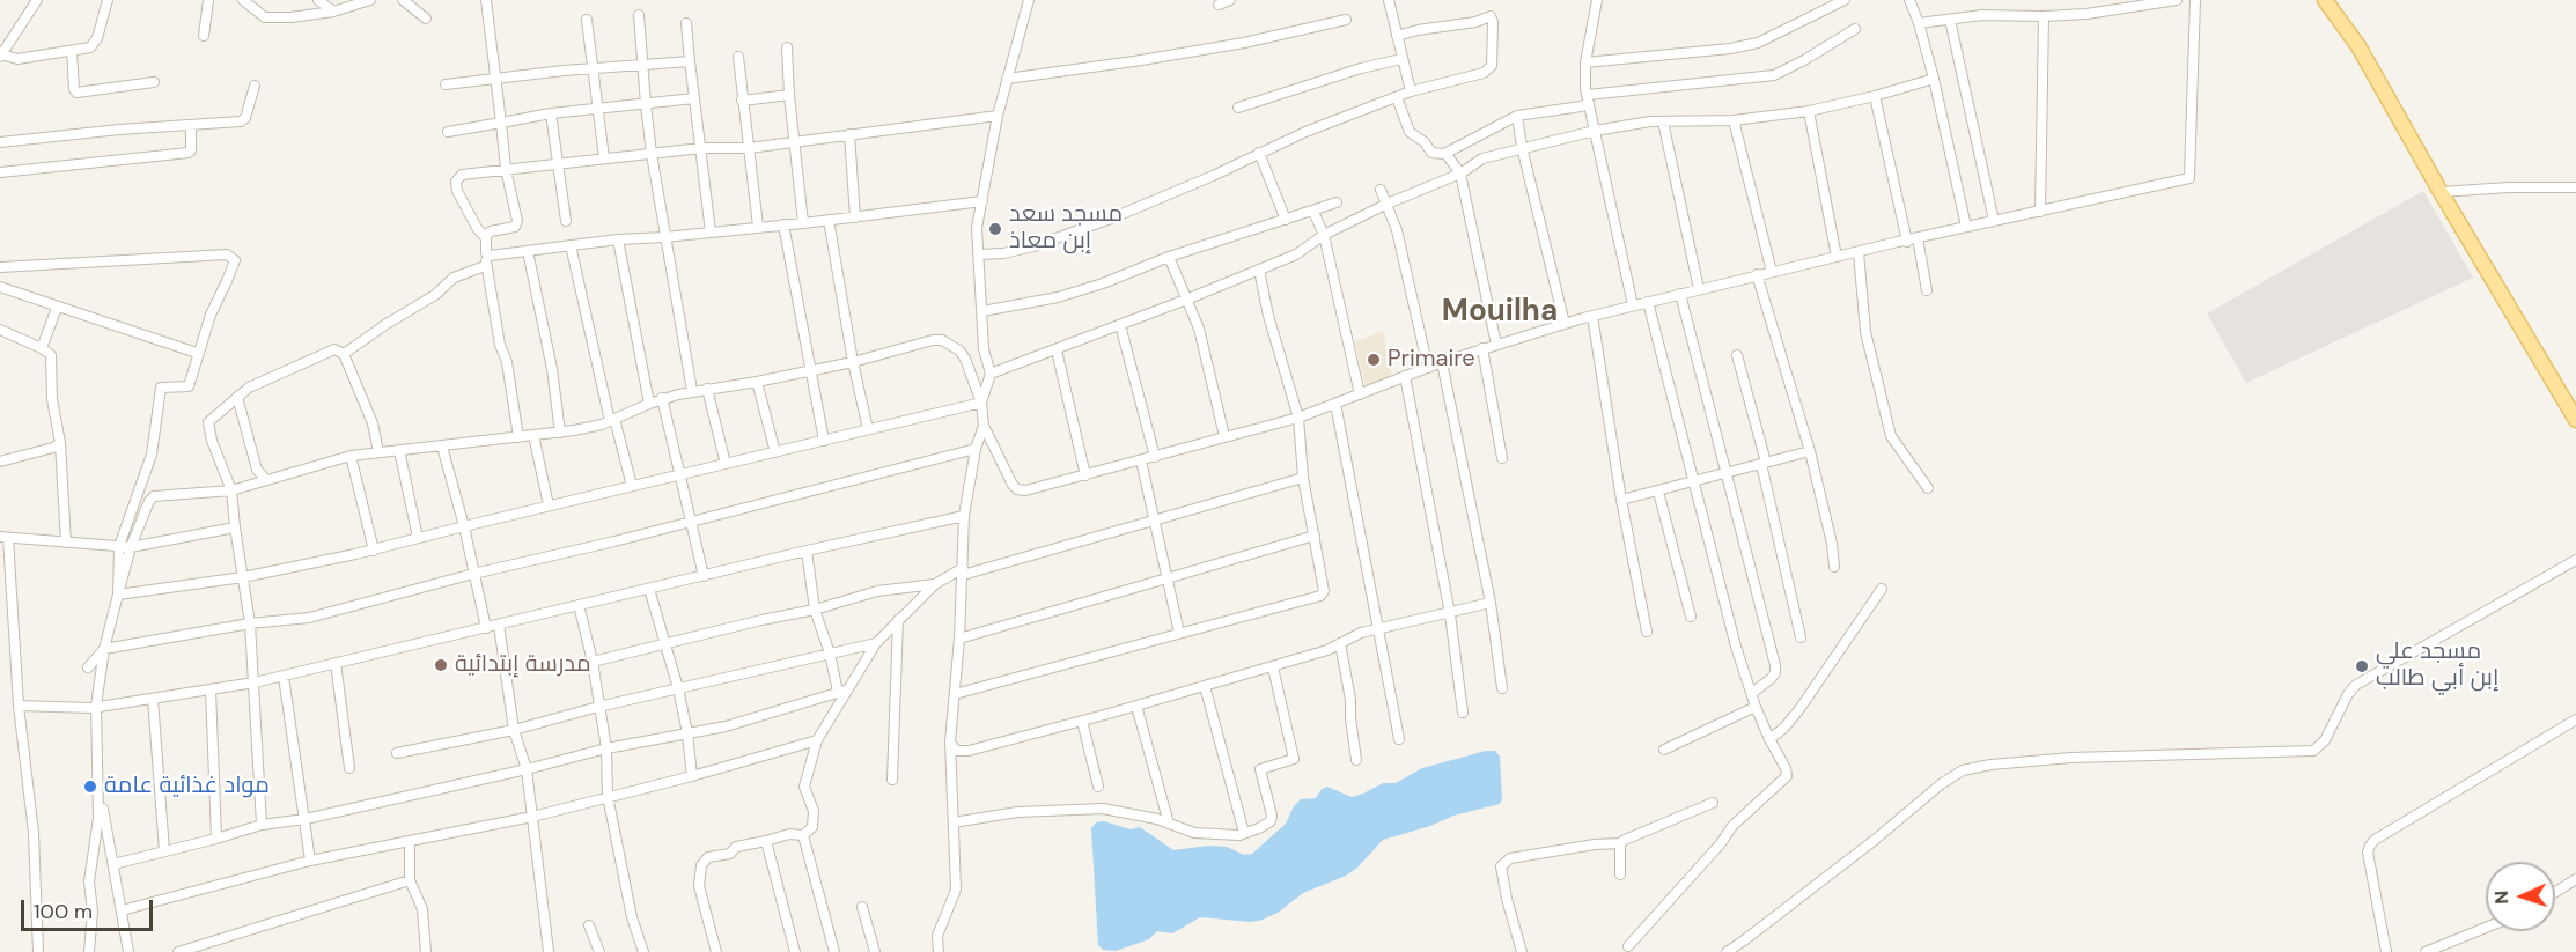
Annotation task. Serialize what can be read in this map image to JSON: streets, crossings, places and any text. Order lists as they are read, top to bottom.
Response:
{
  "districts": ["Mouilha"],
  "places": [
    "مسجد سعد إبن معاذ",
    "Primaire",
    "مدرسة إبتدائية",
    "مسجد علي إبن أبي طالب",
    "مواد غذائية عامة"
  ],
  "scale_bar": "100 m",
  "north": "left"
}
